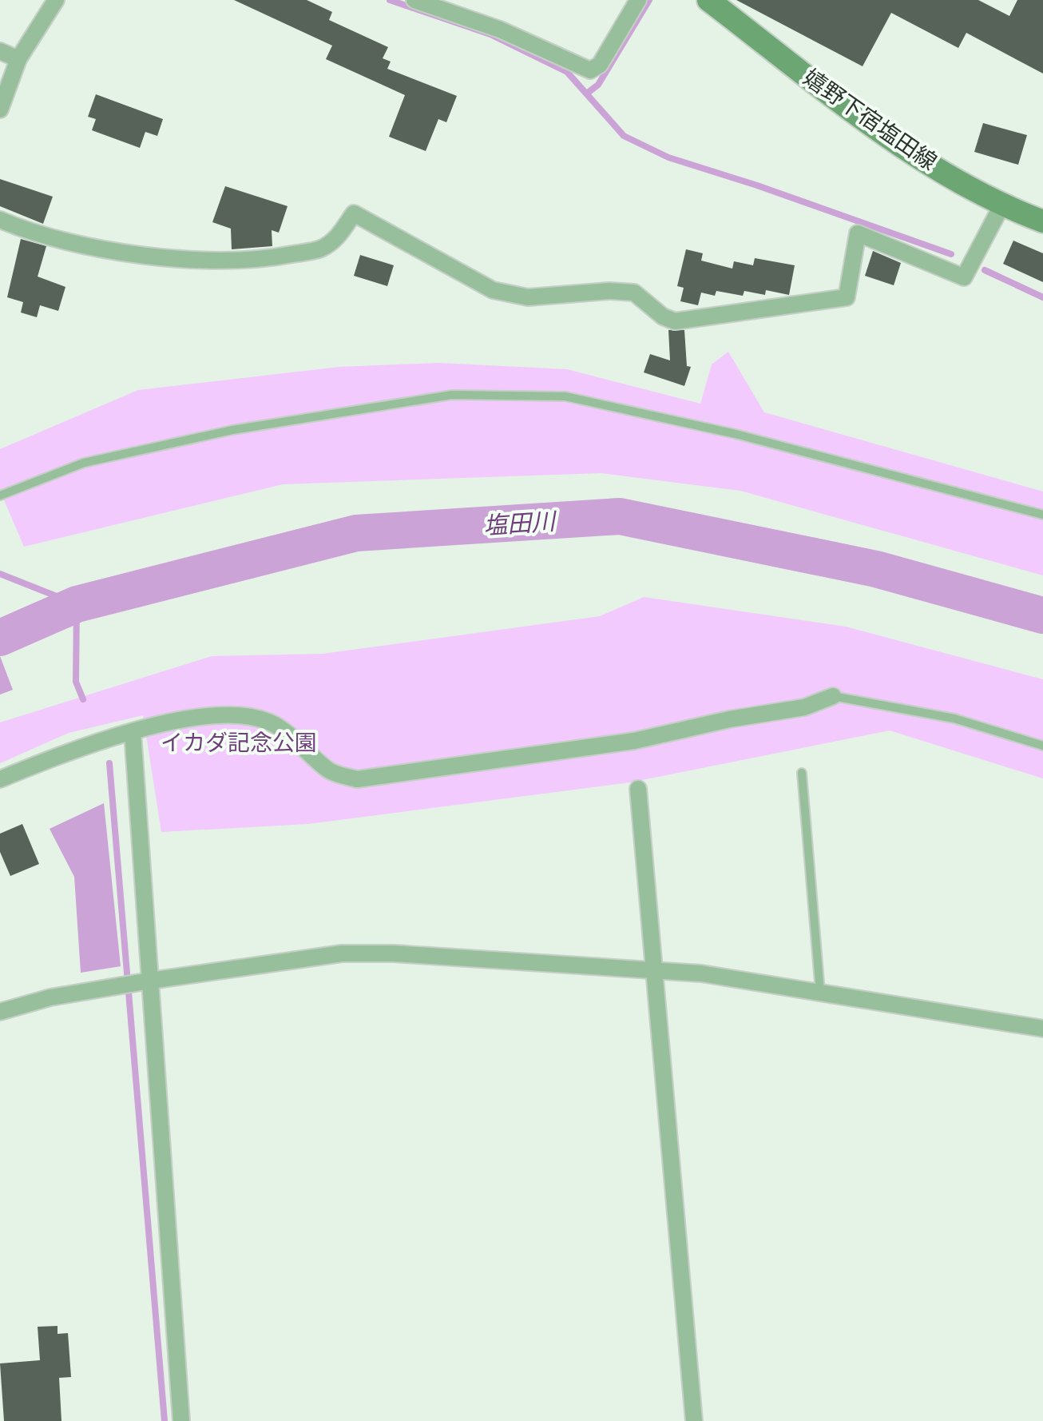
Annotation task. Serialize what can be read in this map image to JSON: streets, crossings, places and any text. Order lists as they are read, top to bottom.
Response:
{
  "streets": {
    "main road": ["嬉野下宿塩田線"]
  },
  "water": ["塩田川"],
  "parks": ["イカダ記念公園"]
}
